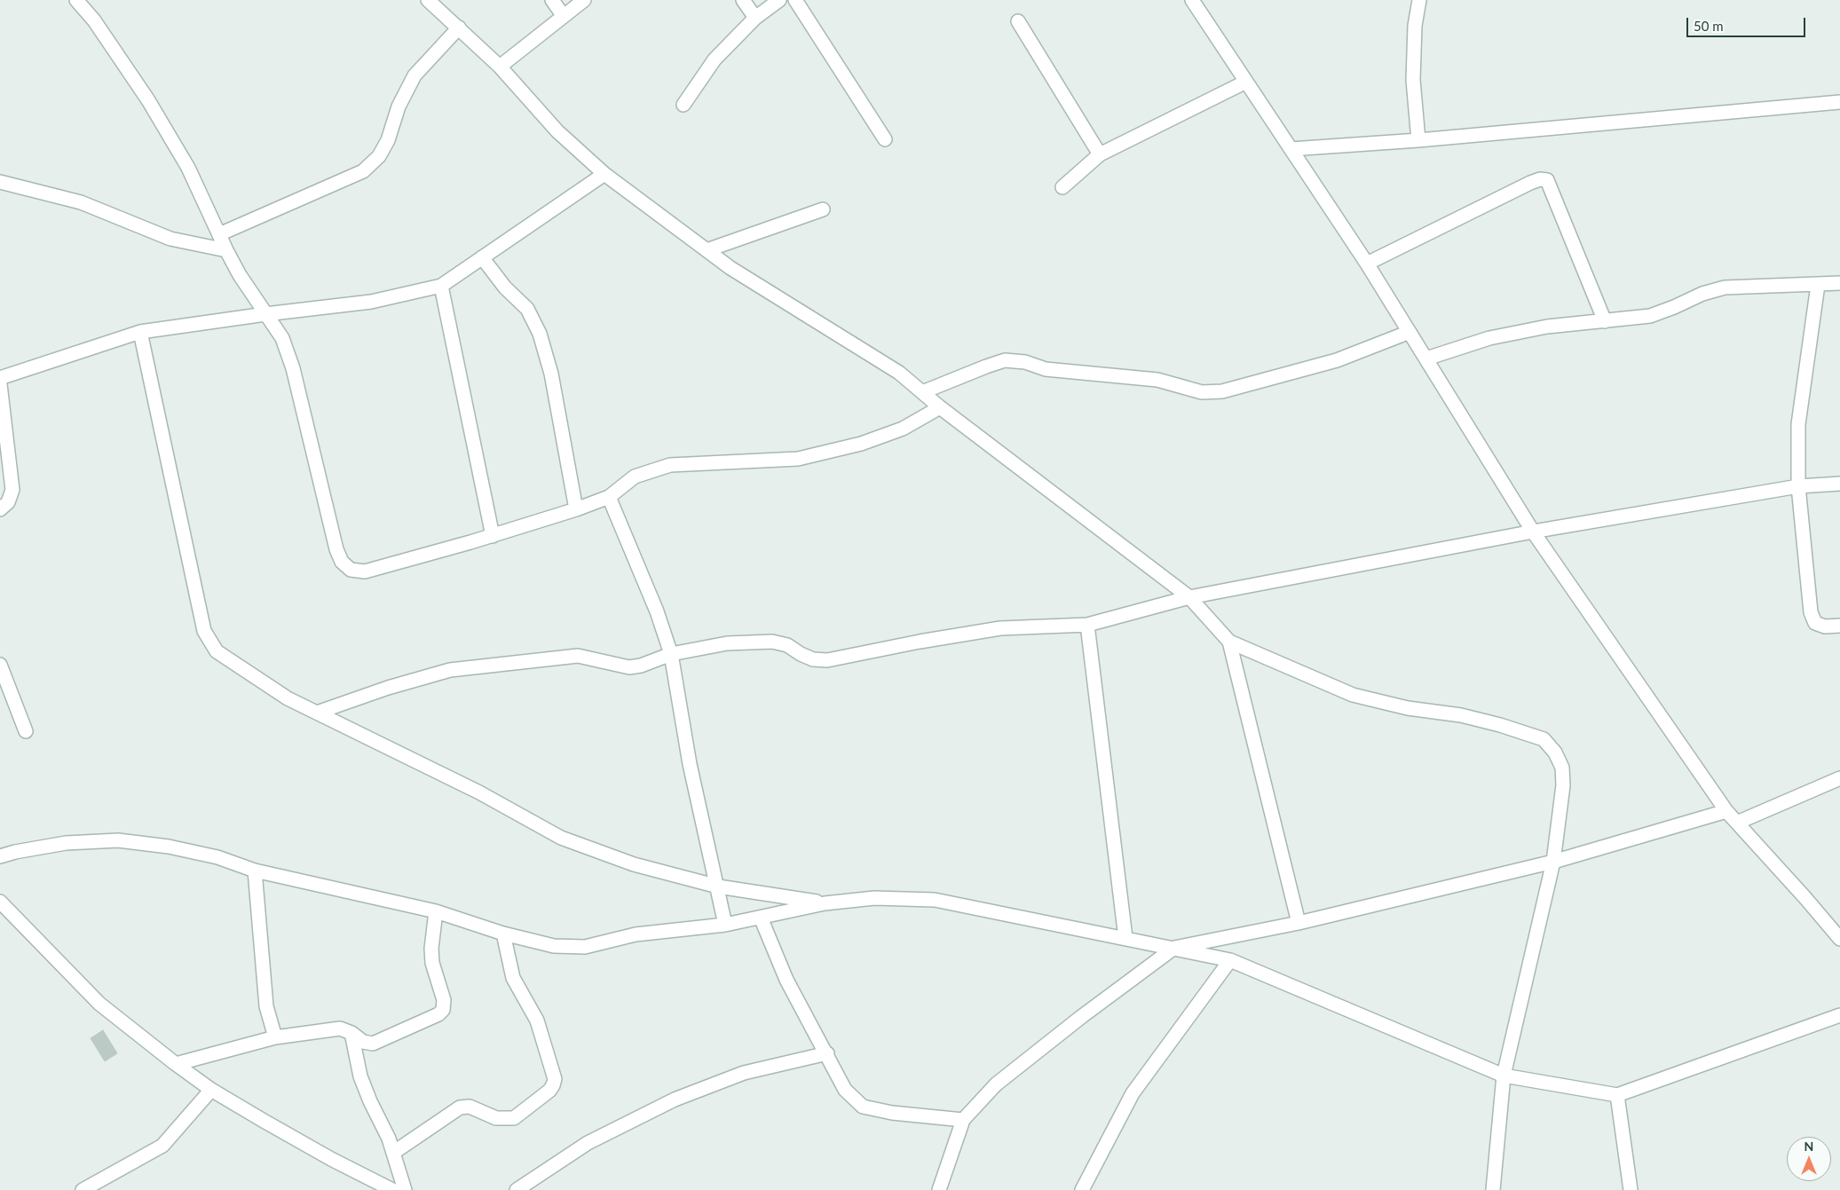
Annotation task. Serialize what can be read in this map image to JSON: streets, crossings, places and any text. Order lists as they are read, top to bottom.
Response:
{
  "scale_bar": "50 m",
  "north": "top"
}
